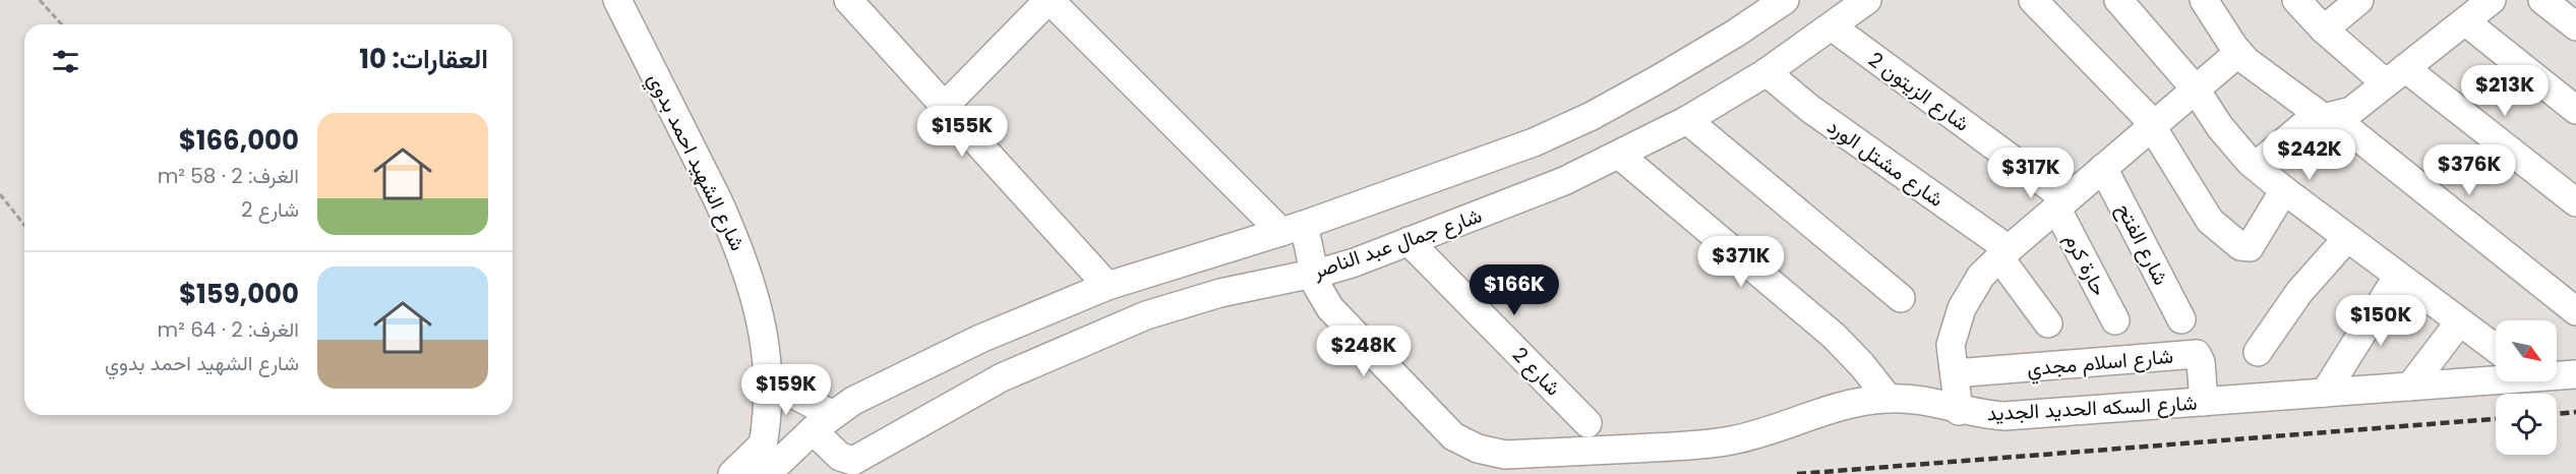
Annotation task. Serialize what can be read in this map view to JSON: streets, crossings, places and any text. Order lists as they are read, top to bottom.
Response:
{
  "streets": {
    "street": [
      "شارع الزيتون 2",
      "شارع الشهيد احمد بدوي",
      "شارع مشتل الورد",
      "شارع جمال عبد الناصر",
      "شارع الفتح",
      "حارة كرم",
      "شارع اسلام مجدي",
      "شارع 2",
      "شارع السكه الحديد الجديد"
    ]
  },
  "crossings": [
    ["شارع الزيتون 2", "شارع جمال عبد الناصر"],
    ["شارع الزيتون 2", "حارة كرم"],
    ["شارع الشهيد احمد بدوي", "شارع جمال عبد الناصر"],
    ["شارع مشتل الورد", "شارع جمال عبد الناصر"],
    ["شارع جمال عبد الناصر", "شارع 2"],
    ["شارع جمال عبد الناصر", "شارع السكه الحديد الجديد"],
    ["شارع اسلام مجدي", "شارع السكه الحديد الجديد"]
  ],
  "north": "bottom right",
  "page": {
    "heading": "العقارات: 10",
    "price": [
      "$213K",
      "$155K",
      "$242K",
      "$376K",
      "$317K",
      "$371K",
      "$166K",
      "$150K",
      "$248K",
      "$159K"
    ],
    "list": [
      {
        "name": "$166,000",
        "note": "الغرف: 2 · 58 m² · شارع 2"
      },
      {
        "name": "$159,000",
        "note": "الغرف: 2 · 64 m² · شارع الشهيد احمد بدوي"
      }
    ]
  }
}
